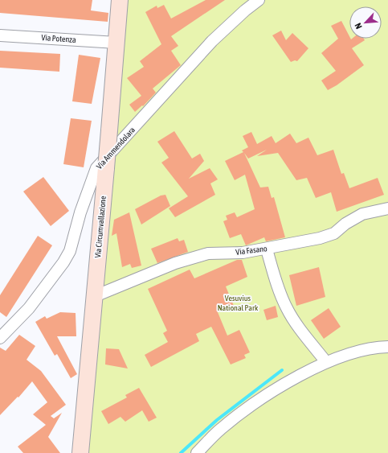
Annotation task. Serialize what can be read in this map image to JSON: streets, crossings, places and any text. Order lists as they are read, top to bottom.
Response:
{
  "streets": {
    "main road": ["Via Circumvallazione"],
    "street": ["Via Potenza", "Via Ammendolara", "Via Fasano"]
  },
  "crossings": [
    ["Via Potenza", "Via Circumvallazione"],
    ["Via Circumvallazione", "Via Fasano"]
  ],
  "parks": ["Vesuvius National Park"],
  "north": "bottom left"
}
